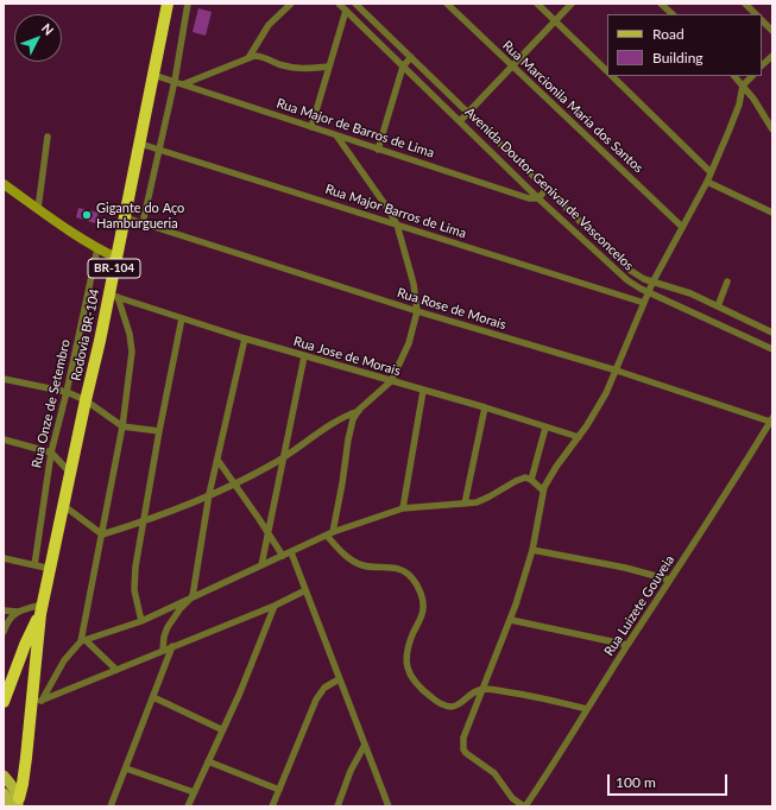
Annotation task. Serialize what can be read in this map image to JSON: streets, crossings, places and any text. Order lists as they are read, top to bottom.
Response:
{
  "streets": {
    "highway": ["BR-104", "Rodovia BR-104"],
    "street": [
      "Rua Marcionila Maria dos Santos",
      "Rua Major de Barros de Lima",
      "Avenida Doutor Genival de Vasconcelos",
      "Rua Major Barros de Lima",
      "Rua Rose de Morais",
      "Rua Jose de Morais",
      "Rua Onze de Setembro",
      "Rua Luizete Gouveia"
    ]
  },
  "crossings": [
    ["Rua Major de Barros de Lima", "Avenida Doutor Genival de Vasconcelos"],
    ["Rua Major de Barros de Lima", "Rodovia BR-104"],
    ["Rua Major Barros de Lima", "Rodovia BR-104"],
    ["BR-104", "Rodovia BR-104"],
    ["Rua Rose de Morais", "Rodovia BR-104"],
    ["Rua Rose de Morais", "Rua Luizete Gouveia"],
    ["Rodovia BR-104", "Rua Jose de Morais"]
  ],
  "places": ["Gigante do Aço Hamburgueria"],
  "legend": ["Road", "Building"],
  "scale_bar": "100 m",
  "north": "top right"
}
